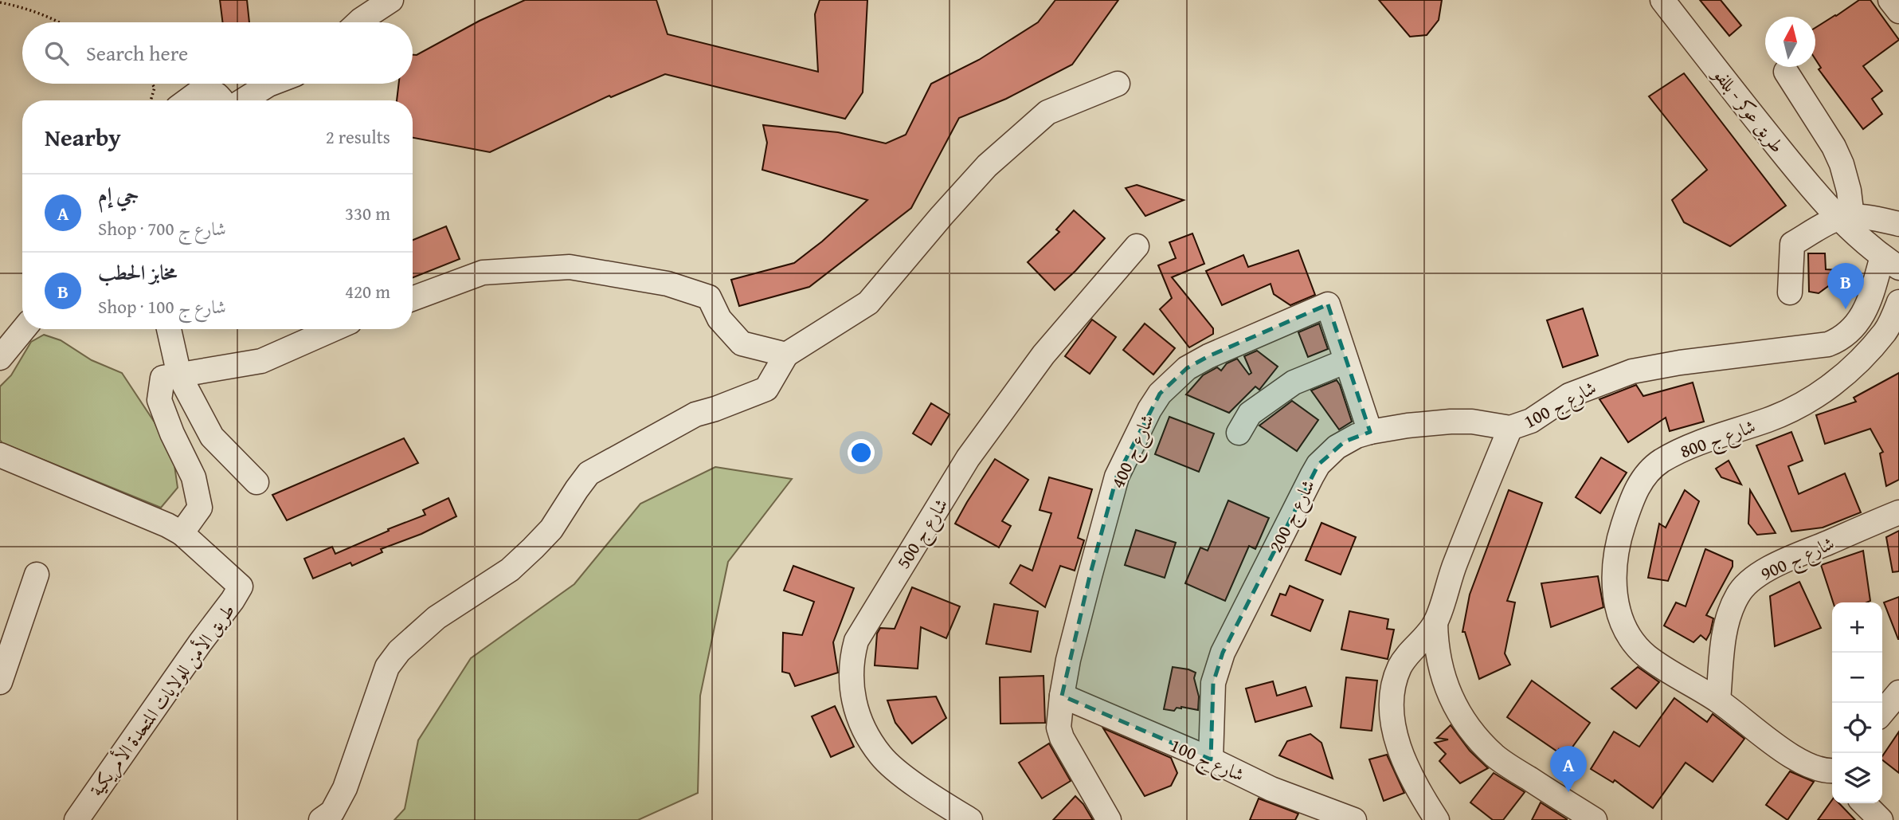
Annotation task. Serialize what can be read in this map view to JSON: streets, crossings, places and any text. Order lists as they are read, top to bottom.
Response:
{
  "streets": {
    "street": [
      "طريق عوكر - بللفو",
      "شارع ج 100",
      "شارع ج 800",
      "شارع ج 400",
      "شارع ج 200",
      "شارع ج 500",
      "شارع ج 900",
      "طريق الأمن للولايات المتحدة الأمريكية"
    ]
  },
  "crossings": [
    ["طريق عوكر - بللفو", "شارع ج 100"],
    ["شارع ج 100", "شارع ج 400"],
    ["شارع ج 100", "شارع ج 200"],
    ["شارع ج 800", "شارع ج 900"]
  ],
  "north": "top",
  "page": {
    "search": "Search here",
    "heading": ["Nearby", "2 results"],
    "list": [
      {
        "mark": "A",
        "name": "جي إم",
        "note": "Shop · شارع ج 700",
        "value": "330 m"
      },
      {
        "mark": "B",
        "name": "مخابز الحطب",
        "note": "Shop · شارع ج 100",
        "value": "420 m"
      }
    ],
    "pins": ["B", "A"],
    "map_buttons": ["+", "−"]
  }
}
